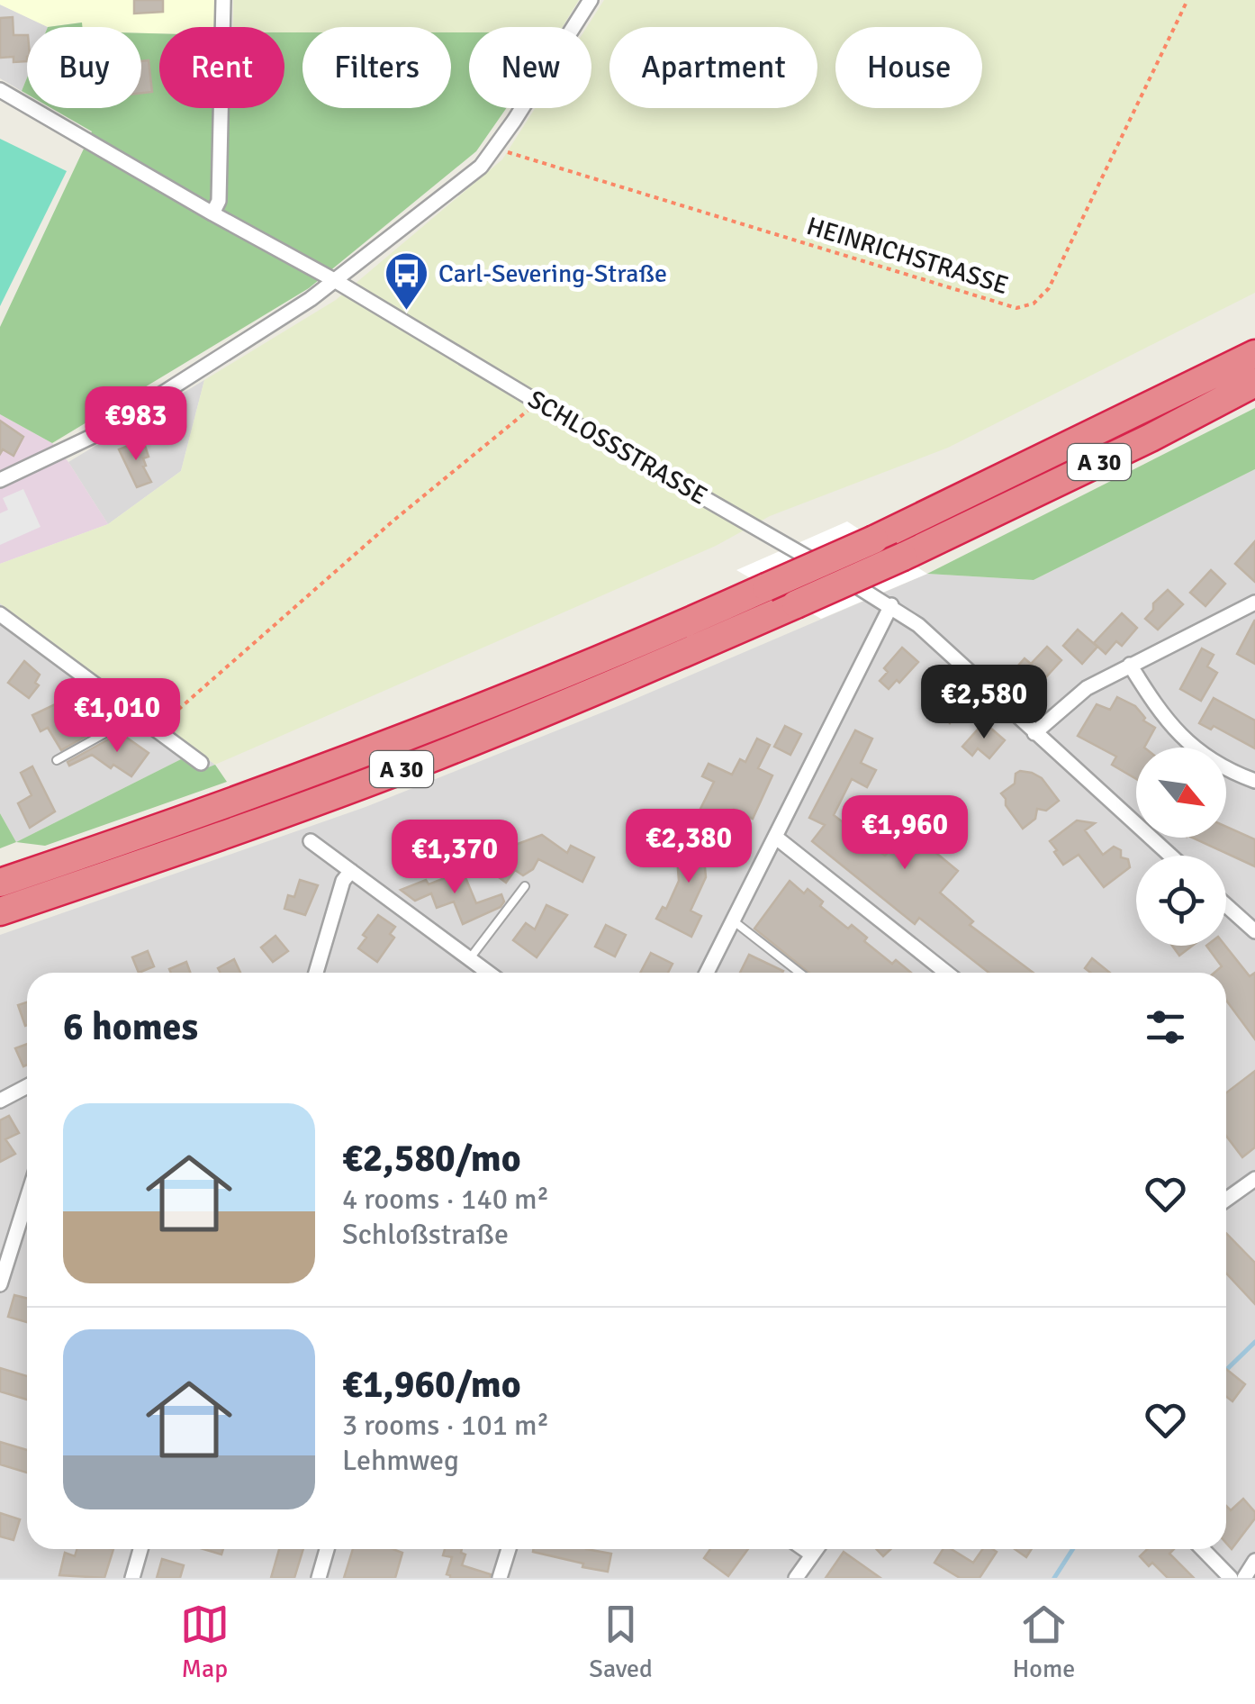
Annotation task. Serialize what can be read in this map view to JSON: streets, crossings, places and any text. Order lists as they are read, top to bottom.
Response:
{
  "streets": {
    "highway": ["A 30"],
    "street": ["SCHLOSSSTRASSE"],
    "path": ["HEINRICHSTRASSE"]
  },
  "places": {
    "bus stop": ["Carl-Severing-Straße"]
  },
  "north": "bottom right",
  "page": {
    "chip": [
      "Buy",
      "Rent",
      "Filters",
      "New",
      "Apartment",
      "House"
    ],
    "price": [
      "€983",
      "€2,580",
      "€1,010",
      "€1,960",
      "€2,380",
      "€1,370"
    ],
    "heading": "6 homes",
    "list": [
      {
        "name": "€2,580/mo",
        "note": "4 rooms · 140 m² · Schloßstraße"
      },
      {
        "name": "€1,960/mo",
        "note": "3 rooms · 101 m² · Lehmweg"
      }
    ],
    "tabs": ["Map", "Saved", "Home"]
  }
}
